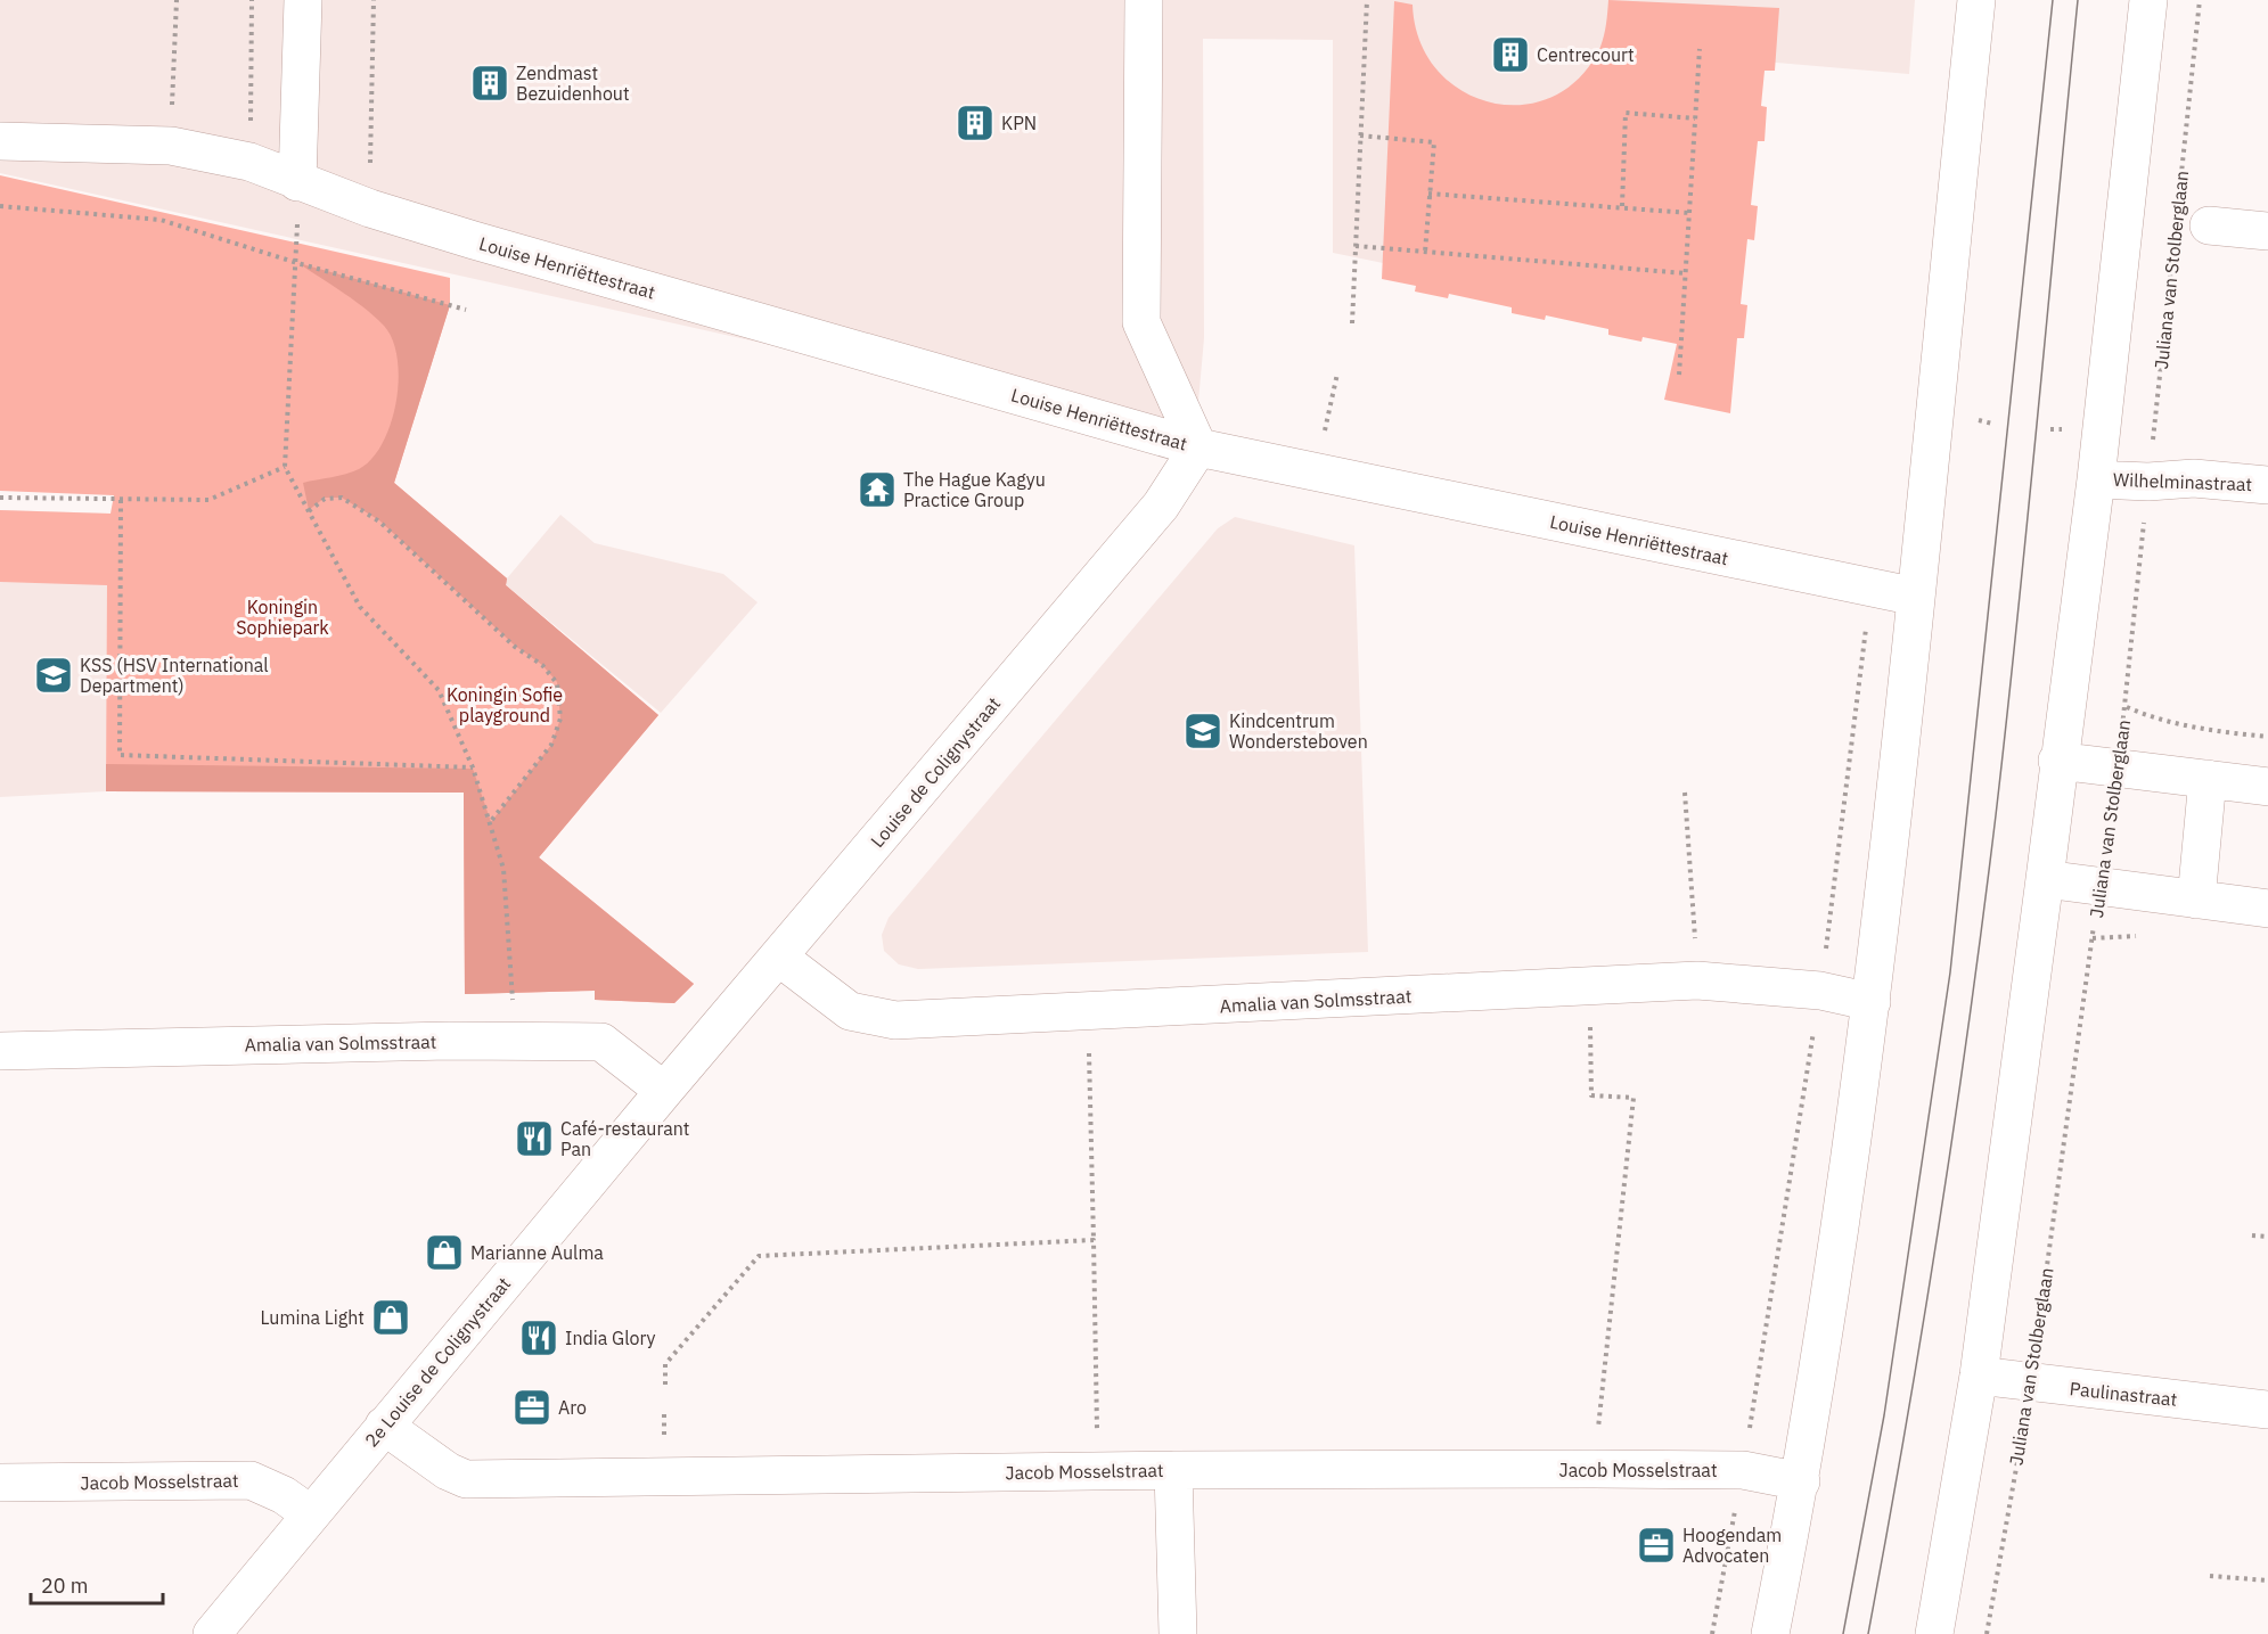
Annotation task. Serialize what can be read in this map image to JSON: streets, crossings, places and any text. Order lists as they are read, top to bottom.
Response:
{
  "streets": {
    "street": [
      "Louise Henriëttestraat",
      "Wilhelminastraat",
      "Louise de Colignystraat",
      "Amalia van Solmsstraat",
      "2e Louise de Colignystraat",
      "Paulinastraat",
      "Jacob Mosselstraat"
    ],
    "path": ["Juliana van Stolberglaan"]
  },
  "crossings": [
    ["Louise Henriëttestraat", "Louise de Colignystraat"],
    ["Juliana van Stolberglaan", "Wilhelminastraat"],
    ["Juliana van Stolberglaan", "Paulinastraat"],
    ["Louise de Colignystraat", "Amalia van Solmsstraat"],
    ["Louise de Colignystraat", "2e Louise de Colignystraat"],
    ["Amalia van Solmsstraat", "2e Louise de Colignystraat"],
    ["2e Louise de Colignystraat", "Jacob Mosselstraat"]
  ],
  "parks": ["Koningin Sophiepark", "Koningin Sofie playground"],
  "places": {
    "building": ["Centrecourt", "Zendmast Bezuidenhout", "KPN"],
    "temple": ["The Hague Kagyu Practice Group"],
    "school or university": ["KSS (HSV International Department)", "Kindcentrum Wondersteboven"],
    "restaurant": ["Café-restaurant Pan", "India Glory"],
    "shop": ["Marianne Aulma", "Lumina Light"],
    "office": ["Aro", "Hoogendam Advocaten"]
  },
  "scale_bar": "20 m"
}
